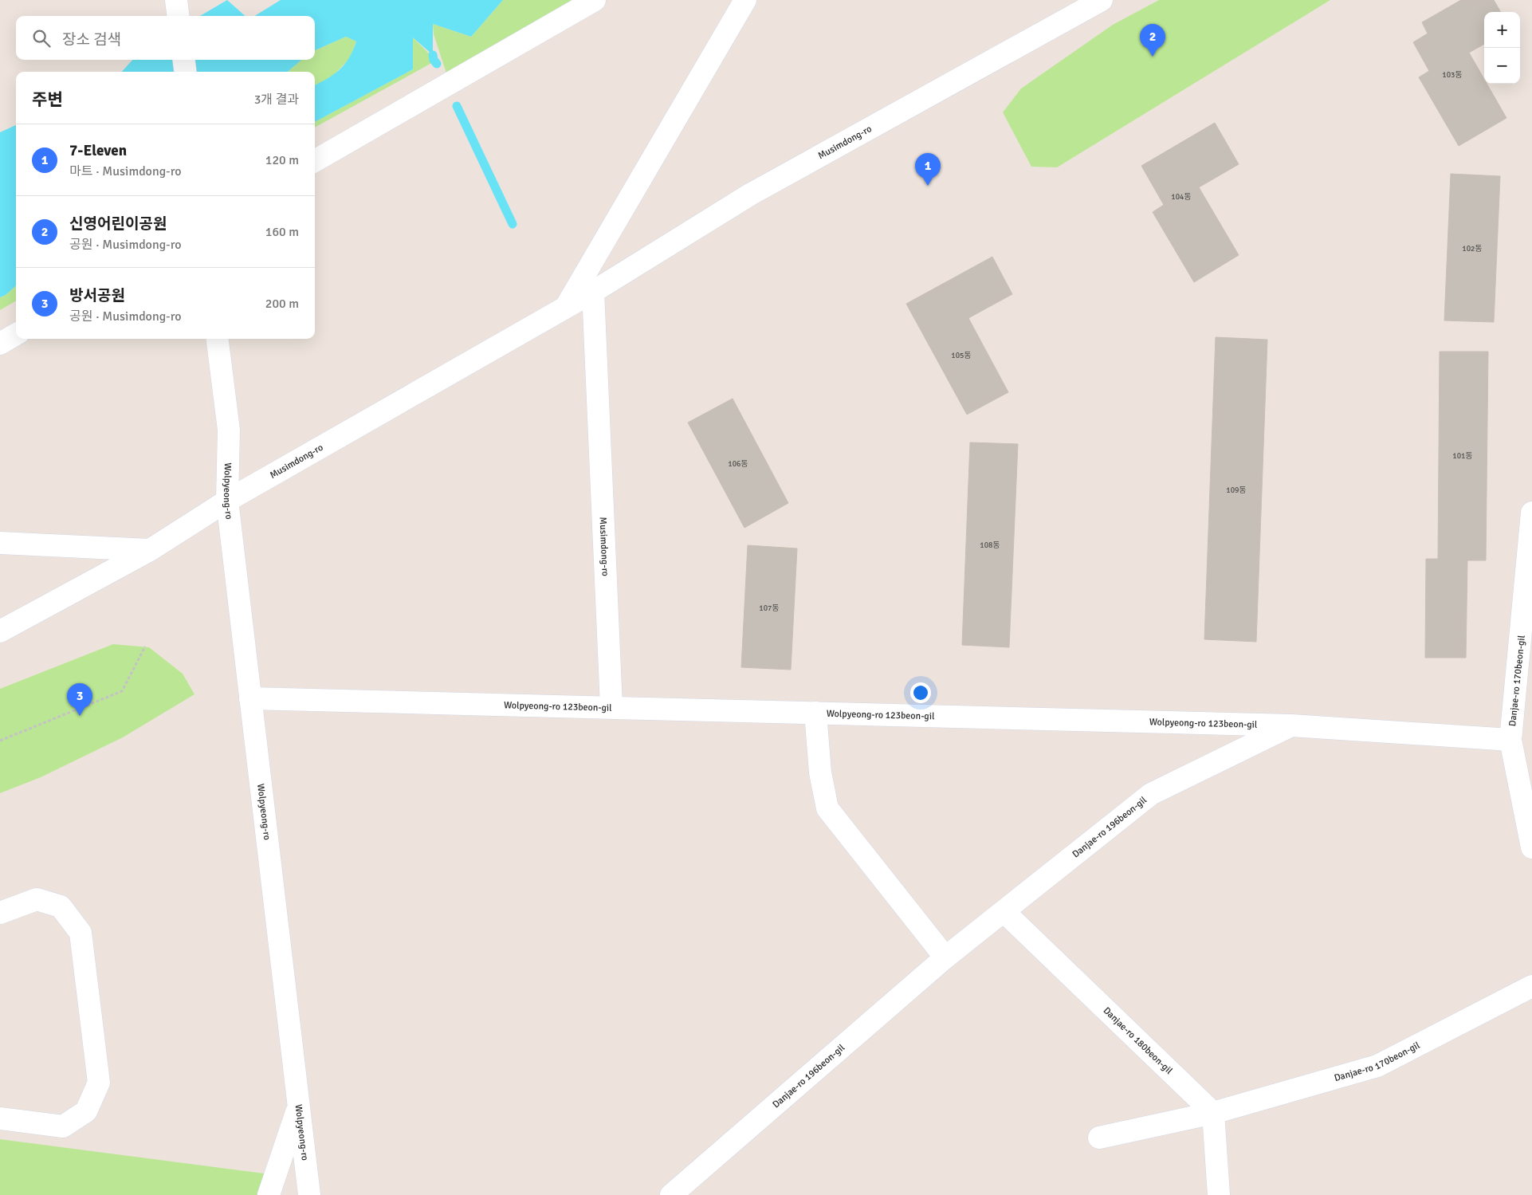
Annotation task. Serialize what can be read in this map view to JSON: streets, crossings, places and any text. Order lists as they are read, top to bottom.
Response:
{
  "streets": {
    "street": [
      "Musimdong-ro",
      "Wolpyeong-ro",
      "Danjae-ro 170beon-gil",
      "Wolpyeong-ro 123beon-gil",
      "Danjae-ro 196beon-gil",
      "Danjae-ro 180beon-gil"
    ]
  },
  "crossings": [
    ["Musimdong-ro", "Wolpyeong-ro"],
    ["Musimdong-ro", "Wolpyeong-ro 123beon-gil"],
    ["Wolpyeong-ro", "Wolpyeong-ro 123beon-gil"],
    ["Danjae-ro 170beon-gil", "Wolpyeong-ro 123beon-gil"],
    ["Danjae-ro 170beon-gil", "Danjae-ro 180beon-gil"],
    ["Wolpyeong-ro 123beon-gil", "Danjae-ro 196beon-gil"],
    ["Danjae-ro 196beon-gil", "Danjae-ro 180beon-gil"]
  ],
  "house_numbers": [
    "103동",
    "104동",
    "102동",
    "105동",
    "101동",
    "106동",
    "109동",
    "108동",
    "107동"
  ],
  "page": {
    "map_buttons": ["+", "−"],
    "search": "장소 검색",
    "pins": ["2", "1", "3"],
    "heading": ["주변", "3개 결과"],
    "list": [
      {
        "mark": "1",
        "name": "7-Eleven",
        "note": "마트 · Musimdong-ro",
        "value": "120 m"
      },
      {
        "mark": "2",
        "name": "신영어린이공원",
        "note": "공원 · Musimdong-ro",
        "value": "160 m"
      },
      {
        "mark": "3",
        "name": "방서공원",
        "note": "공원 · Musimdong-ro",
        "value": "200 m"
      }
    ]
  }
}
